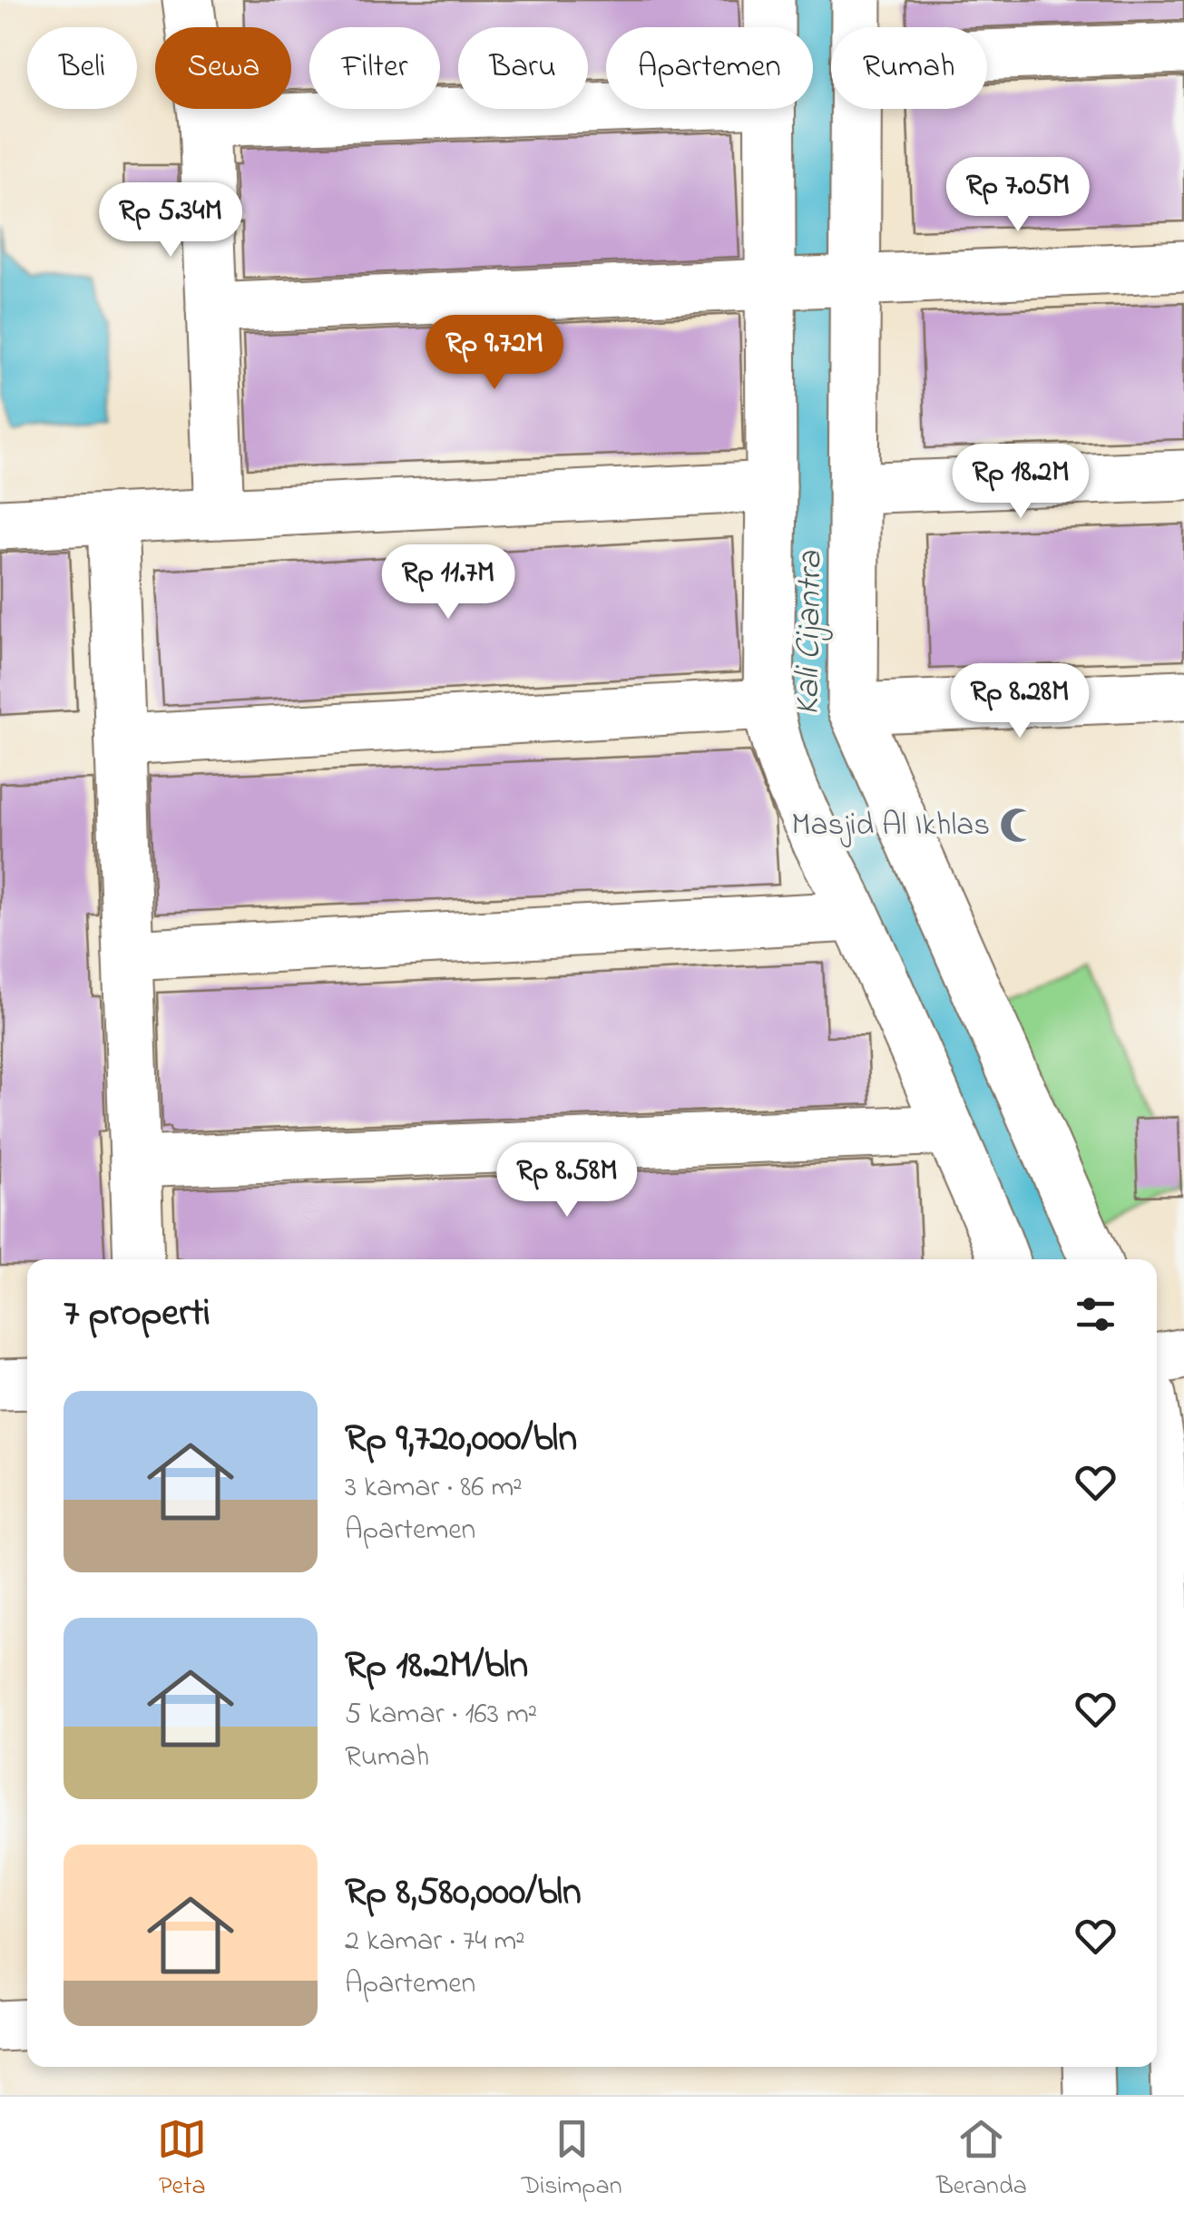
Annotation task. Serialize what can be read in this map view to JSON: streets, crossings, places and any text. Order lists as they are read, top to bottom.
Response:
{
  "water": ["Kali Cijantra"],
  "places": {
    "mosque": ["Masjid Al Ikhlas"]
  },
  "page": {
    "chip": [
      "Beli",
      "Sewa",
      "Filter",
      "Baru",
      "Apartemen",
      "Rumah"
    ],
    "price": [
      "Rp 7.05M",
      "Rp 5.34M",
      "Rp 9.72M",
      "Rp 18.2M",
      "Rp 11.7M",
      "Rp 8.28M",
      "Rp 8.58M"
    ],
    "heading": "7 properti",
    "list": [
      {
        "name": "Rp 9,720,000/bln",
        "note": "3 kamar · 86 m² · Apartemen"
      },
      {
        "name": "Rp 18.2M/bln",
        "note": "5 kamar · 163 m² · Rumah"
      },
      {
        "name": "Rp 8,580,000/bln",
        "note": "2 kamar · 74 m² · Apartemen"
      }
    ],
    "tabs": ["Peta", "Disimpan", "Beranda"]
  }
}
